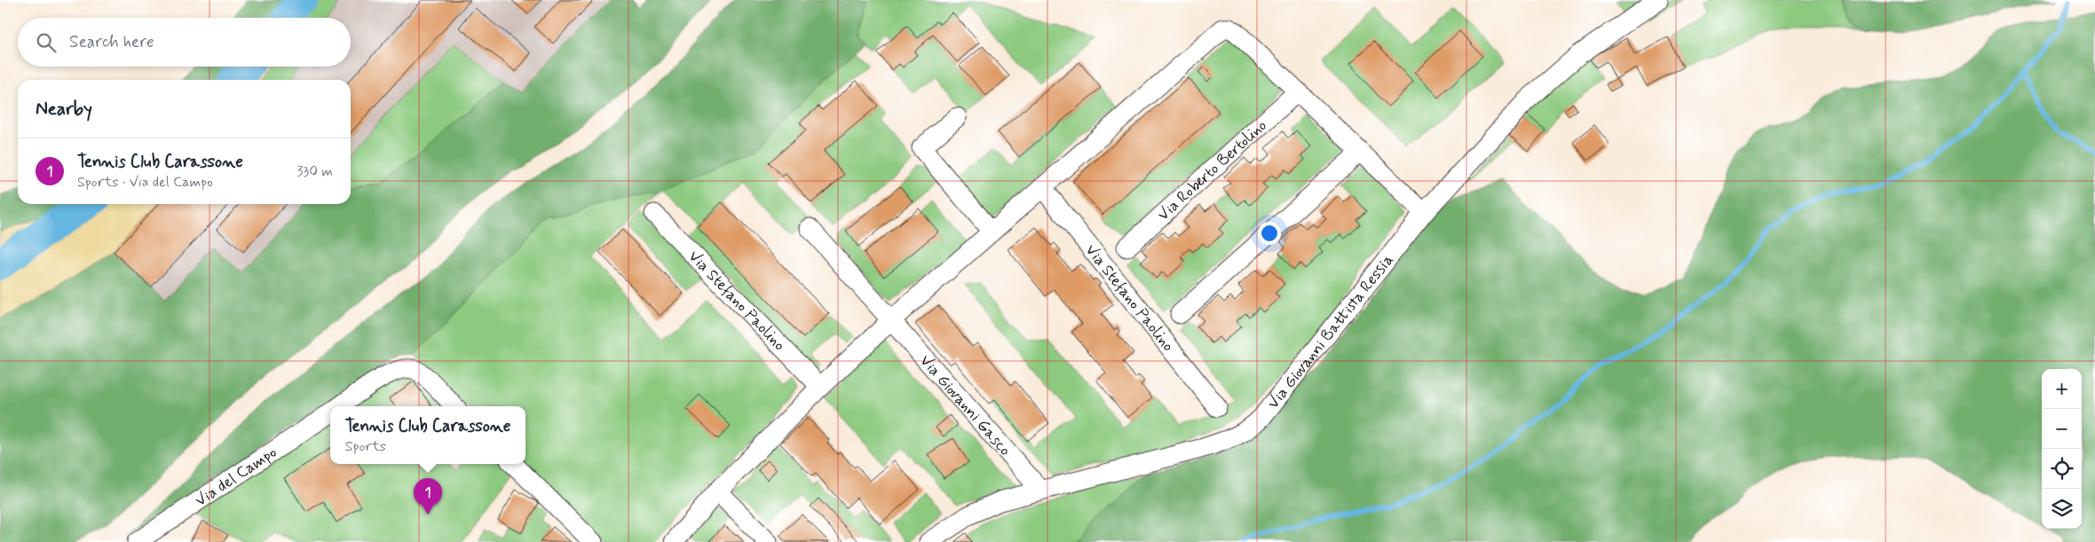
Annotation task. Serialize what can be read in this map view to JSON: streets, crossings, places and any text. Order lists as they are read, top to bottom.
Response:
{
  "streets": {
    "street": [
      "Via Roberto Bertolino",
      "Via Stefano Paolino",
      "Via Giovanni Battista Ressia",
      "Via Giovanni Gasco",
      "Via del Campo"
    ]
  },
  "crossings": [
    ["Via Giovanni Battista Ressia", "Via Giovanni Gasco"]
  ],
  "page": {
    "search": "Search here",
    "heading": "Nearby",
    "list": [
      {
        "mark": "1",
        "name": "Tennis Club Carassone",
        "note": "Sports · Via del Campo",
        "value": "330 m"
      }
    ],
    "map_buttons": ["+", "−"],
    "popup": ["Tennis Club Carassone", "Sports"],
    "pins": "1"
  }
}
